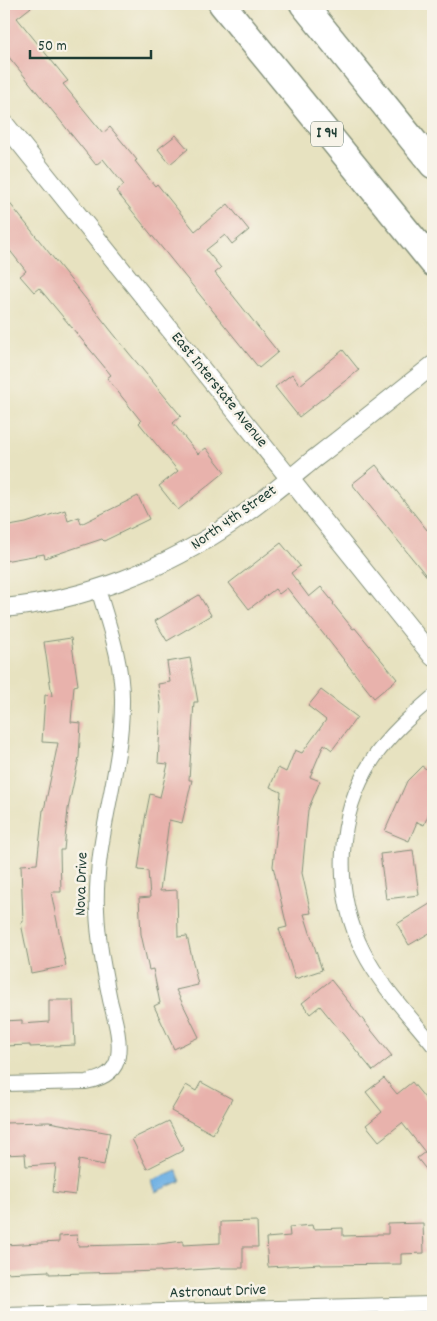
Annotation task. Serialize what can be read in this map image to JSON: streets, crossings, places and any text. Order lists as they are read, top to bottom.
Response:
{
  "streets": {
    "highway": ["I 94"],
    "street": [
      "East Interstate Avenue",
      "North 4th Street",
      "Nova Drive",
      "Astronaut Drive"
    ]
  },
  "crossings": [
    ["East Interstate Avenue", "North 4th Street"],
    ["North 4th Street", "Nova Drive"]
  ],
  "scale_bar": "50 m"
}
